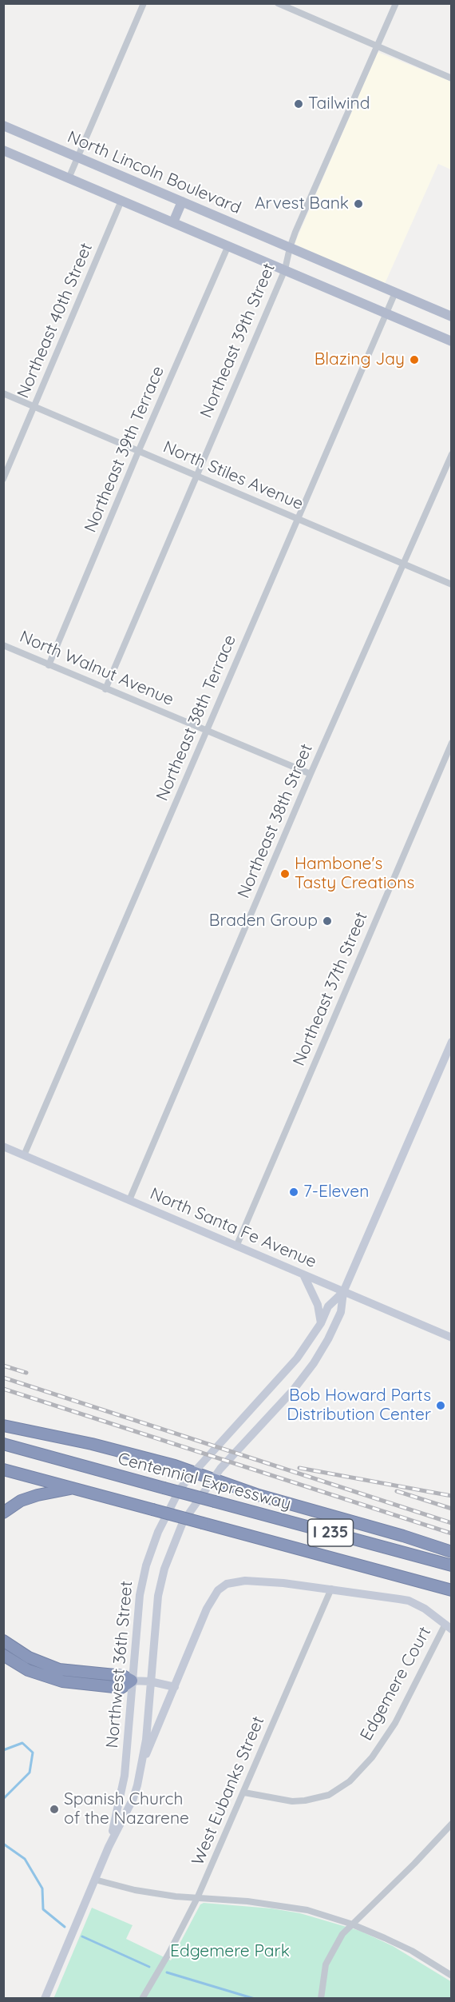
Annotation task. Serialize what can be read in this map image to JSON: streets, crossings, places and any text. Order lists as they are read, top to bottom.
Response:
{
  "streets": {
    "highway": ["Centennial Expressway", "I 235"],
    "main road": ["North Lincoln Boulevard", "North Santa Fe Avenue", "Northwest 36th Street"],
    "street": [
      "Northeast 40th Street",
      "Northeast 39th Street",
      "Northeast 39th Terrace",
      "North Stiles Avenue",
      "North Walnut Avenue",
      "Northeast 38th Terrace",
      "Northeast 38th Street",
      "Northeast 37th Street",
      "Edgemere Court",
      "West Eubanks Street"
    ]
  },
  "crossings": [
    ["North Lincoln Boulevard", "Northeast 39th Street"],
    ["North Lincoln Boulevard", "Northeast 38th Terrace"],
    ["Northeast 40th Street", "North Stiles Avenue"],
    ["Northeast 39th Street", "North Stiles Avenue"],
    ["Northeast 39th Street", "North Walnut Avenue"],
    ["Northeast 39th Terrace", "North Stiles Avenue"],
    ["Northeast 39th Terrace", "North Walnut Avenue"],
    ["North Stiles Avenue", "Northeast 38th Terrace"],
    ["North Stiles Avenue", "Northeast 38th Street"],
    ["North Walnut Avenue", "Northeast 38th Terrace"],
    ["North Walnut Avenue", "Northeast 38th Street"],
    ["Northeast 38th Terrace", "North Santa Fe Avenue"],
    ["Northeast 38th Street", "North Santa Fe Avenue"],
    ["Northeast 37th Street", "North Santa Fe Avenue"],
    ["North Santa Fe Avenue", "Northwest 36th Street"],
    ["Edgemere Court", "West Eubanks Street"]
  ],
  "parks": ["Edgemere Park"],
  "places": [
    "Tailwind",
    "Arvest Bank",
    "Blazing Jay",
    "Hambone's Tasty Creations",
    "Braden Group",
    "7-Eleven",
    "Bob Howard Parts Distribution Center",
    "Spanish Church of the Nazarene"
  ]
}
